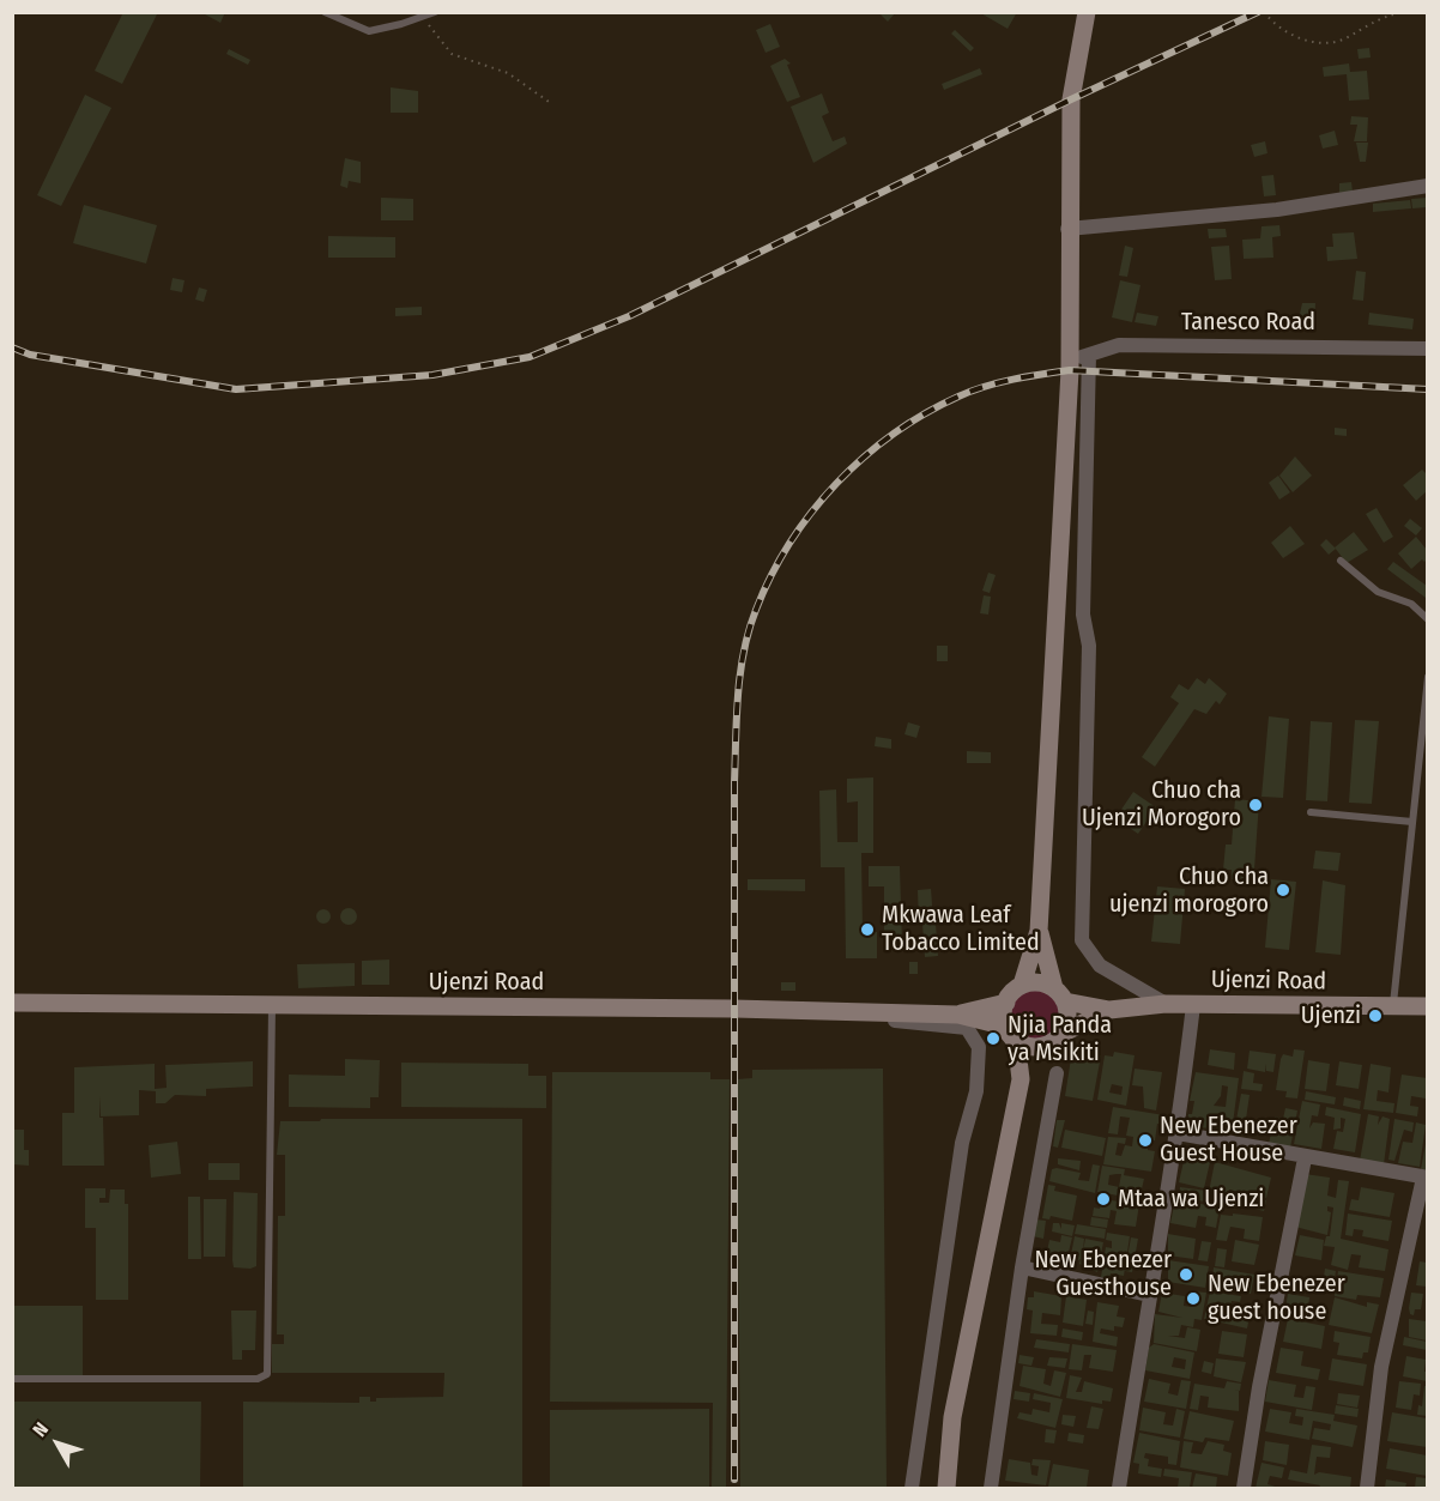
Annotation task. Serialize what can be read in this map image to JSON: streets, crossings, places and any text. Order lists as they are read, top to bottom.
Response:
{
  "streets": {
    "street": ["Tanesco Road", "Ujenzi Road"]
  },
  "places": [
    "Chuo cha Ujenzi Morogoro",
    "Chuo cha ujenzi morogoro",
    "Mkwawa Leaf Tobacco Limited",
    "Ujenzi",
    "Njia Panda ya Msikiti",
    "New Ebenezer Guest House",
    "Mtaa wa Ujenzi",
    "New Ebenezer Guesthouse",
    "New Ebenezer guest house"
  ],
  "north": "top left"
}
